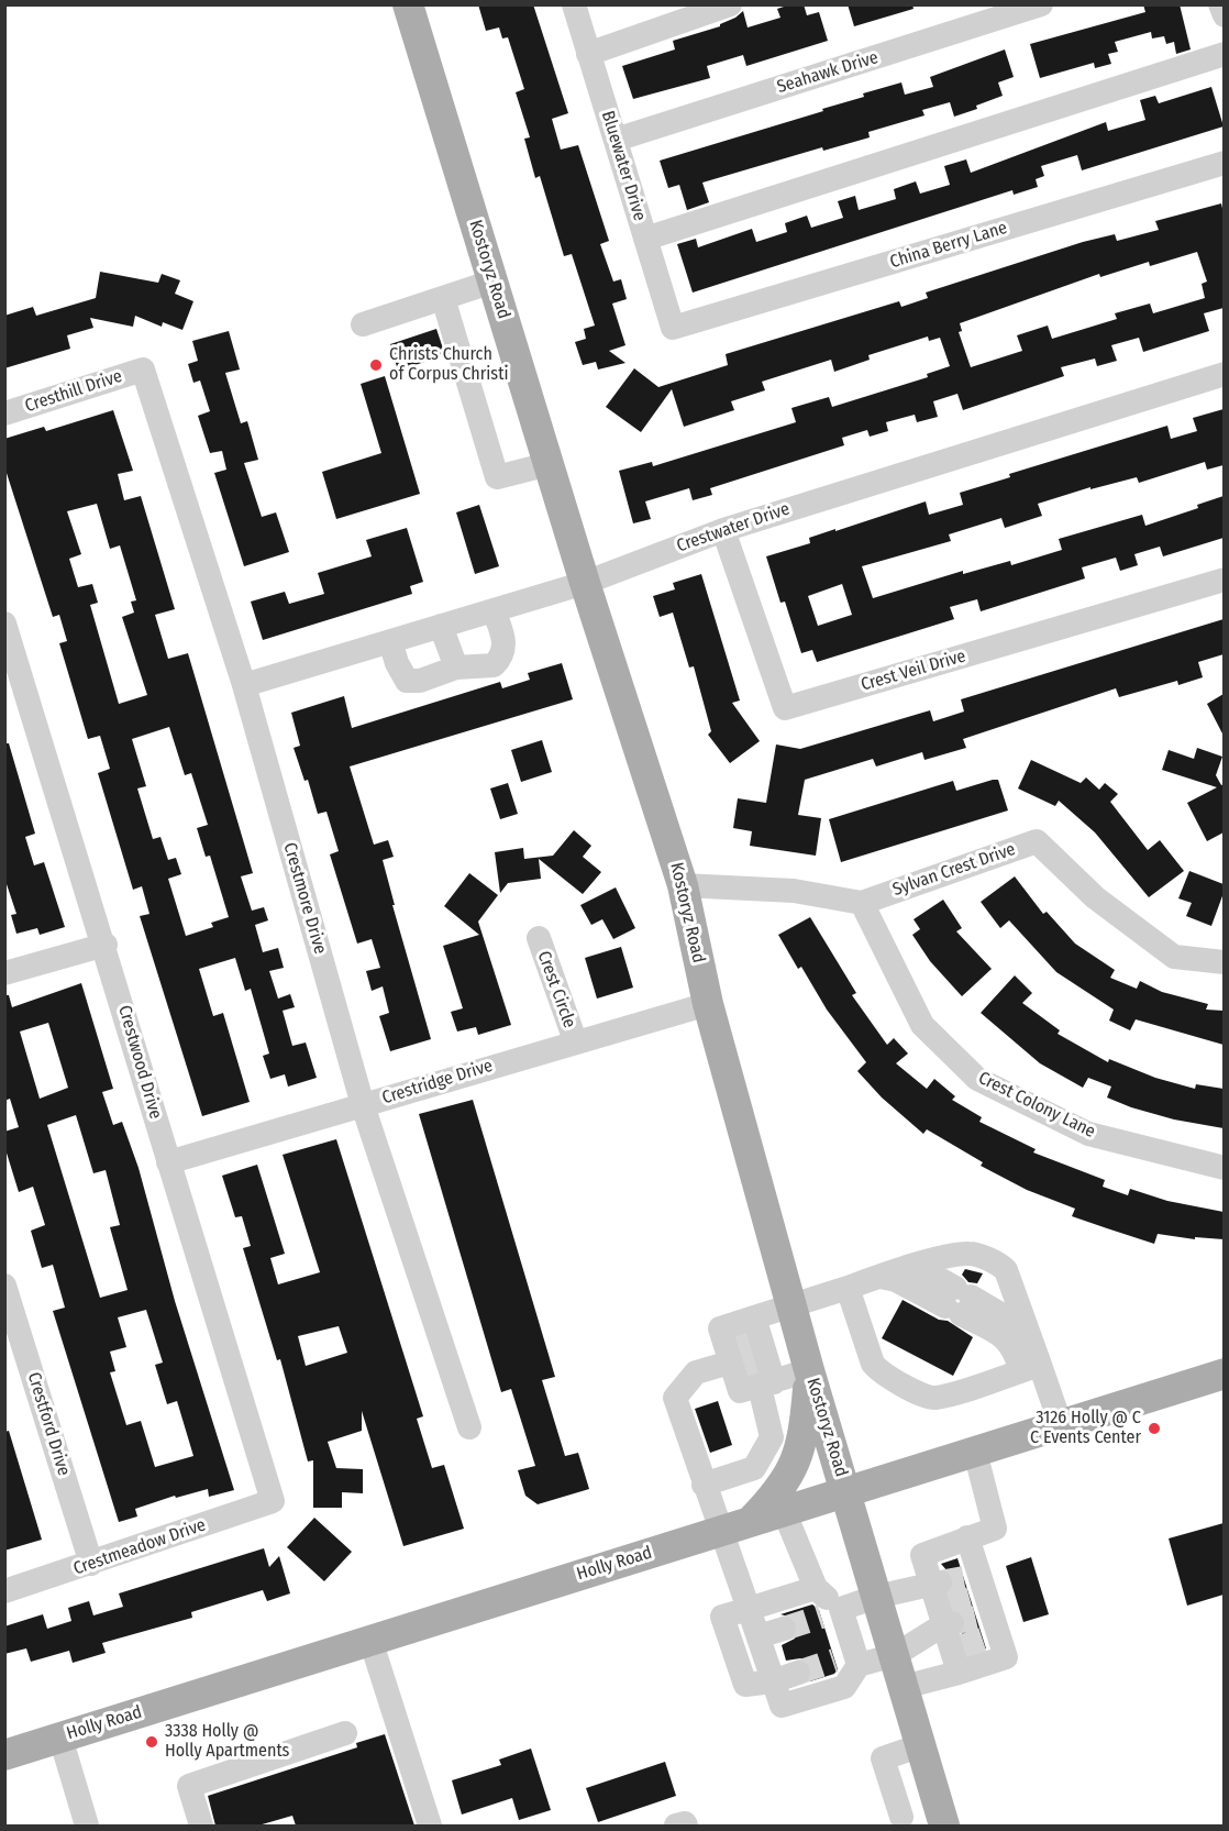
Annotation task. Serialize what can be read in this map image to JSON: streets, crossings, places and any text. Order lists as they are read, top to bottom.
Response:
{
  "streets": {
    "main road": ["Kostoryz Road", "Holly Road"],
    "street": [
      "Seahawk Drive",
      "Bluewater Drive",
      "China Berry Lane",
      "Cresthill Drive",
      "Crestwater Drive",
      "Crest Veil Drive",
      "Sylvan Crest Drive",
      "Crestmore Drive",
      "Crest Circle",
      "Crestwood Drive",
      "Crestridge Drive",
      "Crest Colony Lane",
      "Crestford Drive",
      "Crestmeadow Drive"
    ]
  },
  "crossings": [
    ["Seahawk Drive", "Bluewater Drive"],
    ["Bluewater Drive", "China Berry Lane"],
    ["Kostoryz Road", "Crestwater Drive"],
    ["Kostoryz Road", "Sylvan Crest Drive"],
    ["Kostoryz Road", "Crestridge Drive"],
    ["Kostoryz Road", "Holly Road"],
    ["Cresthill Drive", "Crestmore Drive"],
    ["Crestwater Drive", "Crest Veil Drive"],
    ["Crestwater Drive", "Crestmore Drive"],
    ["Sylvan Crest Drive", "Crest Colony Lane"],
    ["Crestmore Drive", "Crestridge Drive"],
    ["Crest Circle", "Crestridge Drive"],
    ["Crestwood Drive", "Crestridge Drive"],
    ["Crestwood Drive", "Crestmeadow Drive"],
    ["Crestford Drive", "Crestmeadow Drive"]
  ],
  "places": ["Christs Church of Corpus Christi", "3126 Holly @ C C Events Center", "3338 Holly @ Holly Apartments"]
}
